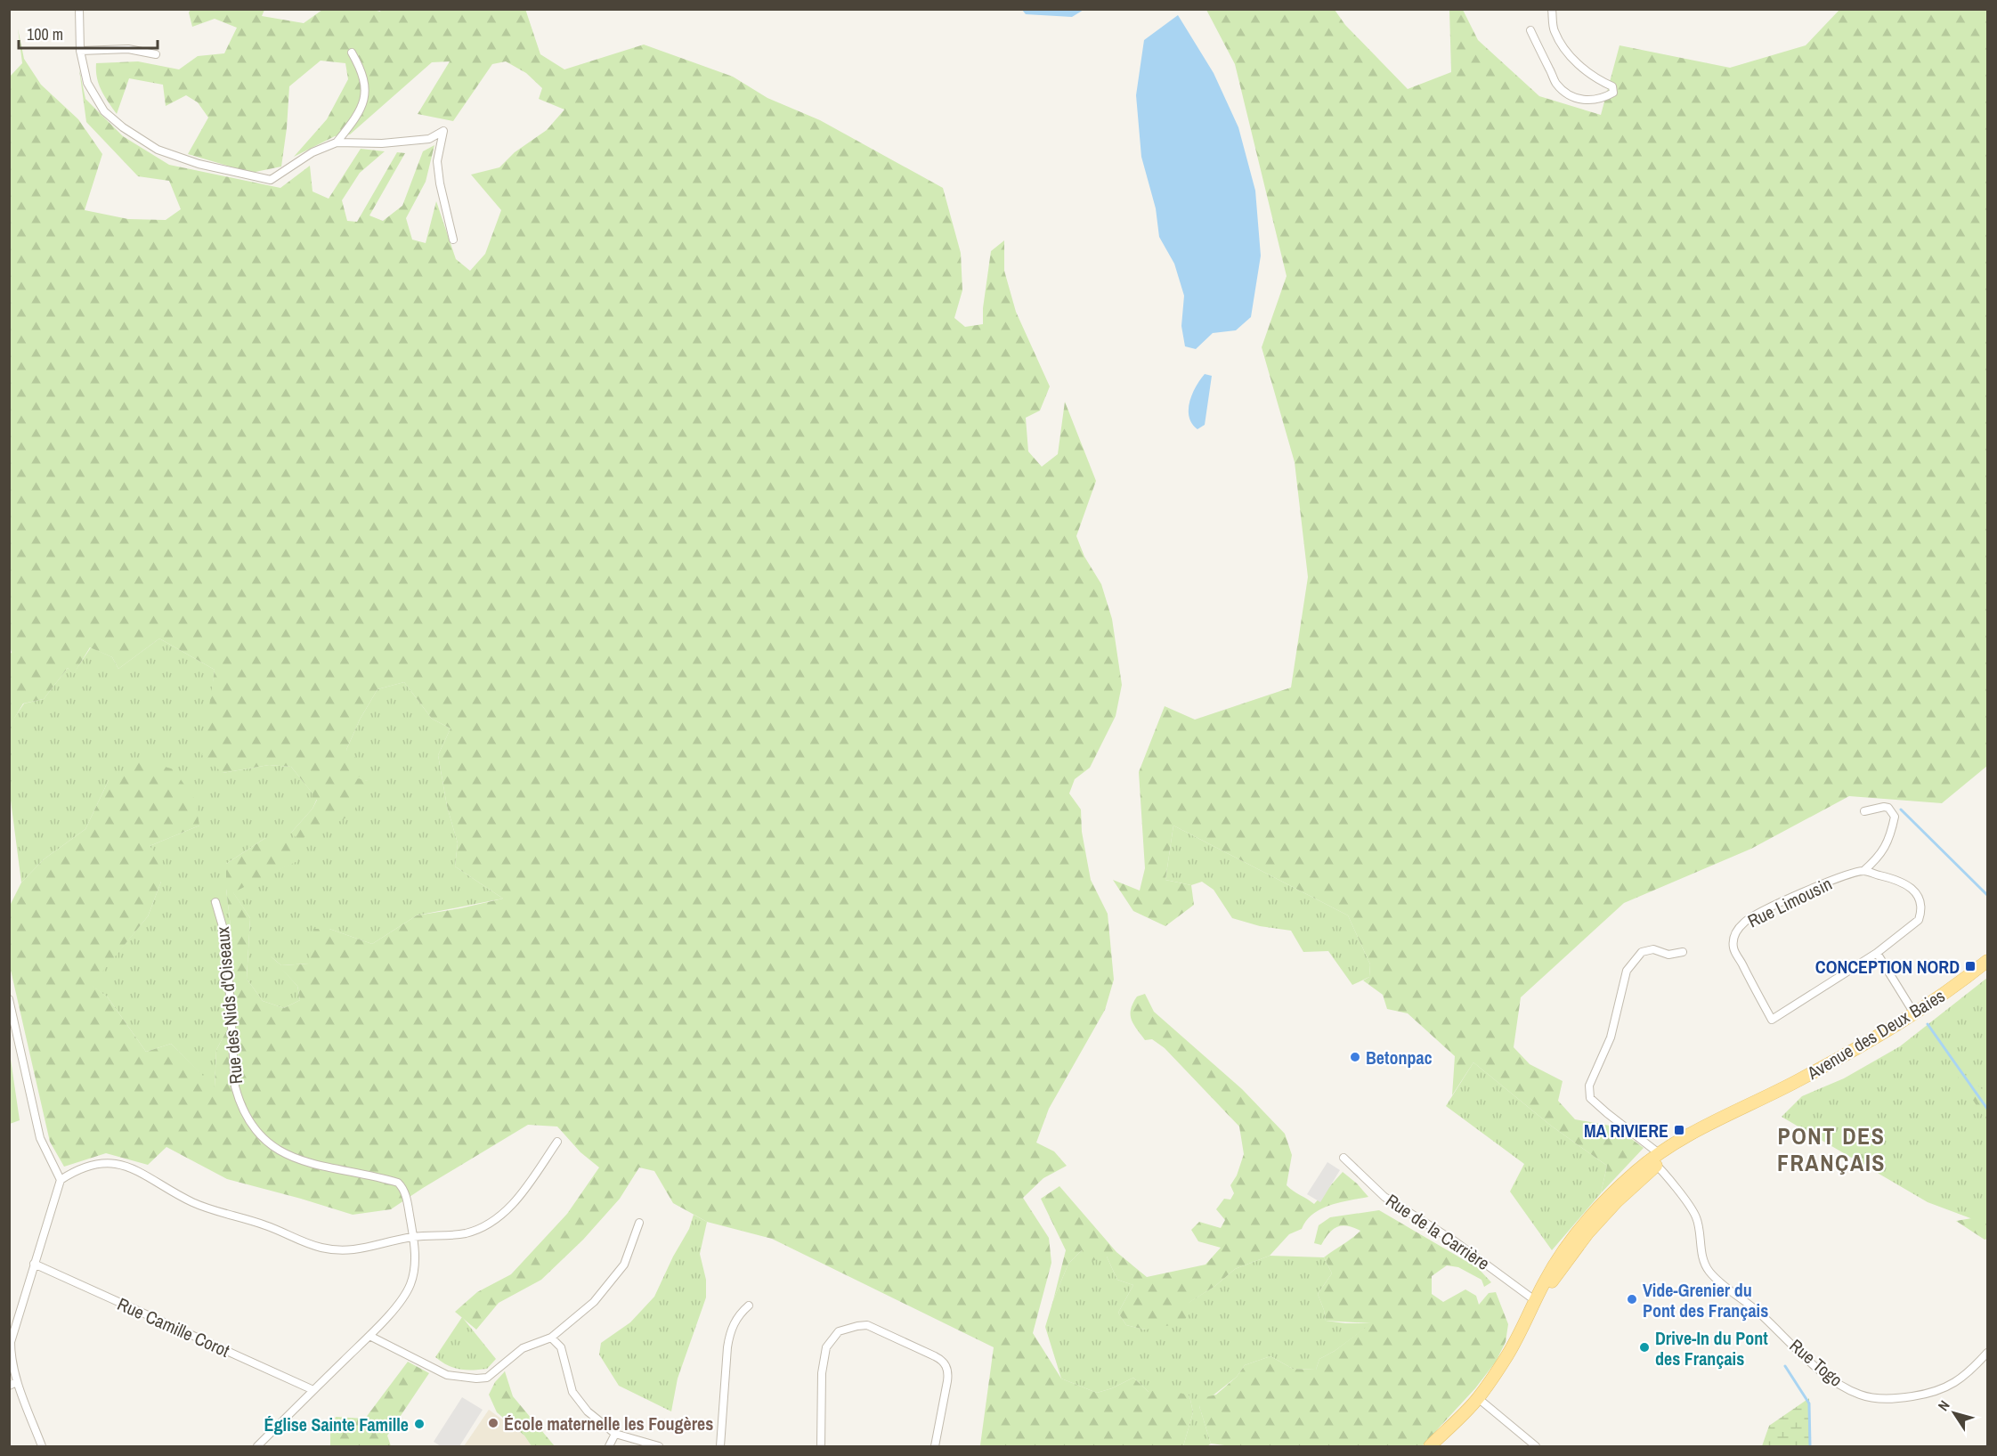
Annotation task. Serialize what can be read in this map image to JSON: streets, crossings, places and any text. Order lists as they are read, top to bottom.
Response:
{
  "streets": {
    "main road": ["Avenue des Deux Baies"],
    "street": [
      "Rue Limousin",
      "Rue des Nids d'Oiseaux",
      "Rue de la Carrière",
      "Rue Camille Corot",
      "Rue Togo"
    ]
  },
  "crossings": [
    ["Rue des Nids d'Oiseaux", "Rue Camille Corot"],
    ["Avenue des Deux Baies", "Rue de la Carrière"],
    ["Avenue des Deux Baies", "Rue Togo"]
  ],
  "districts": ["PONT DES FRANÇAIS"],
  "places": {
    "transit": ["CONCEPTION NORD", "MA RIVIERE"],
    "other": [
      "Betonpac",
      "Vide-Grenier du Pont des Français",
      "Drive-In du Pont des Français",
      "École maternelle les Fougères",
      "Église Sainte Famille"
    ]
  },
  "scale_bar": "100 m",
  "north": "top left"
}
